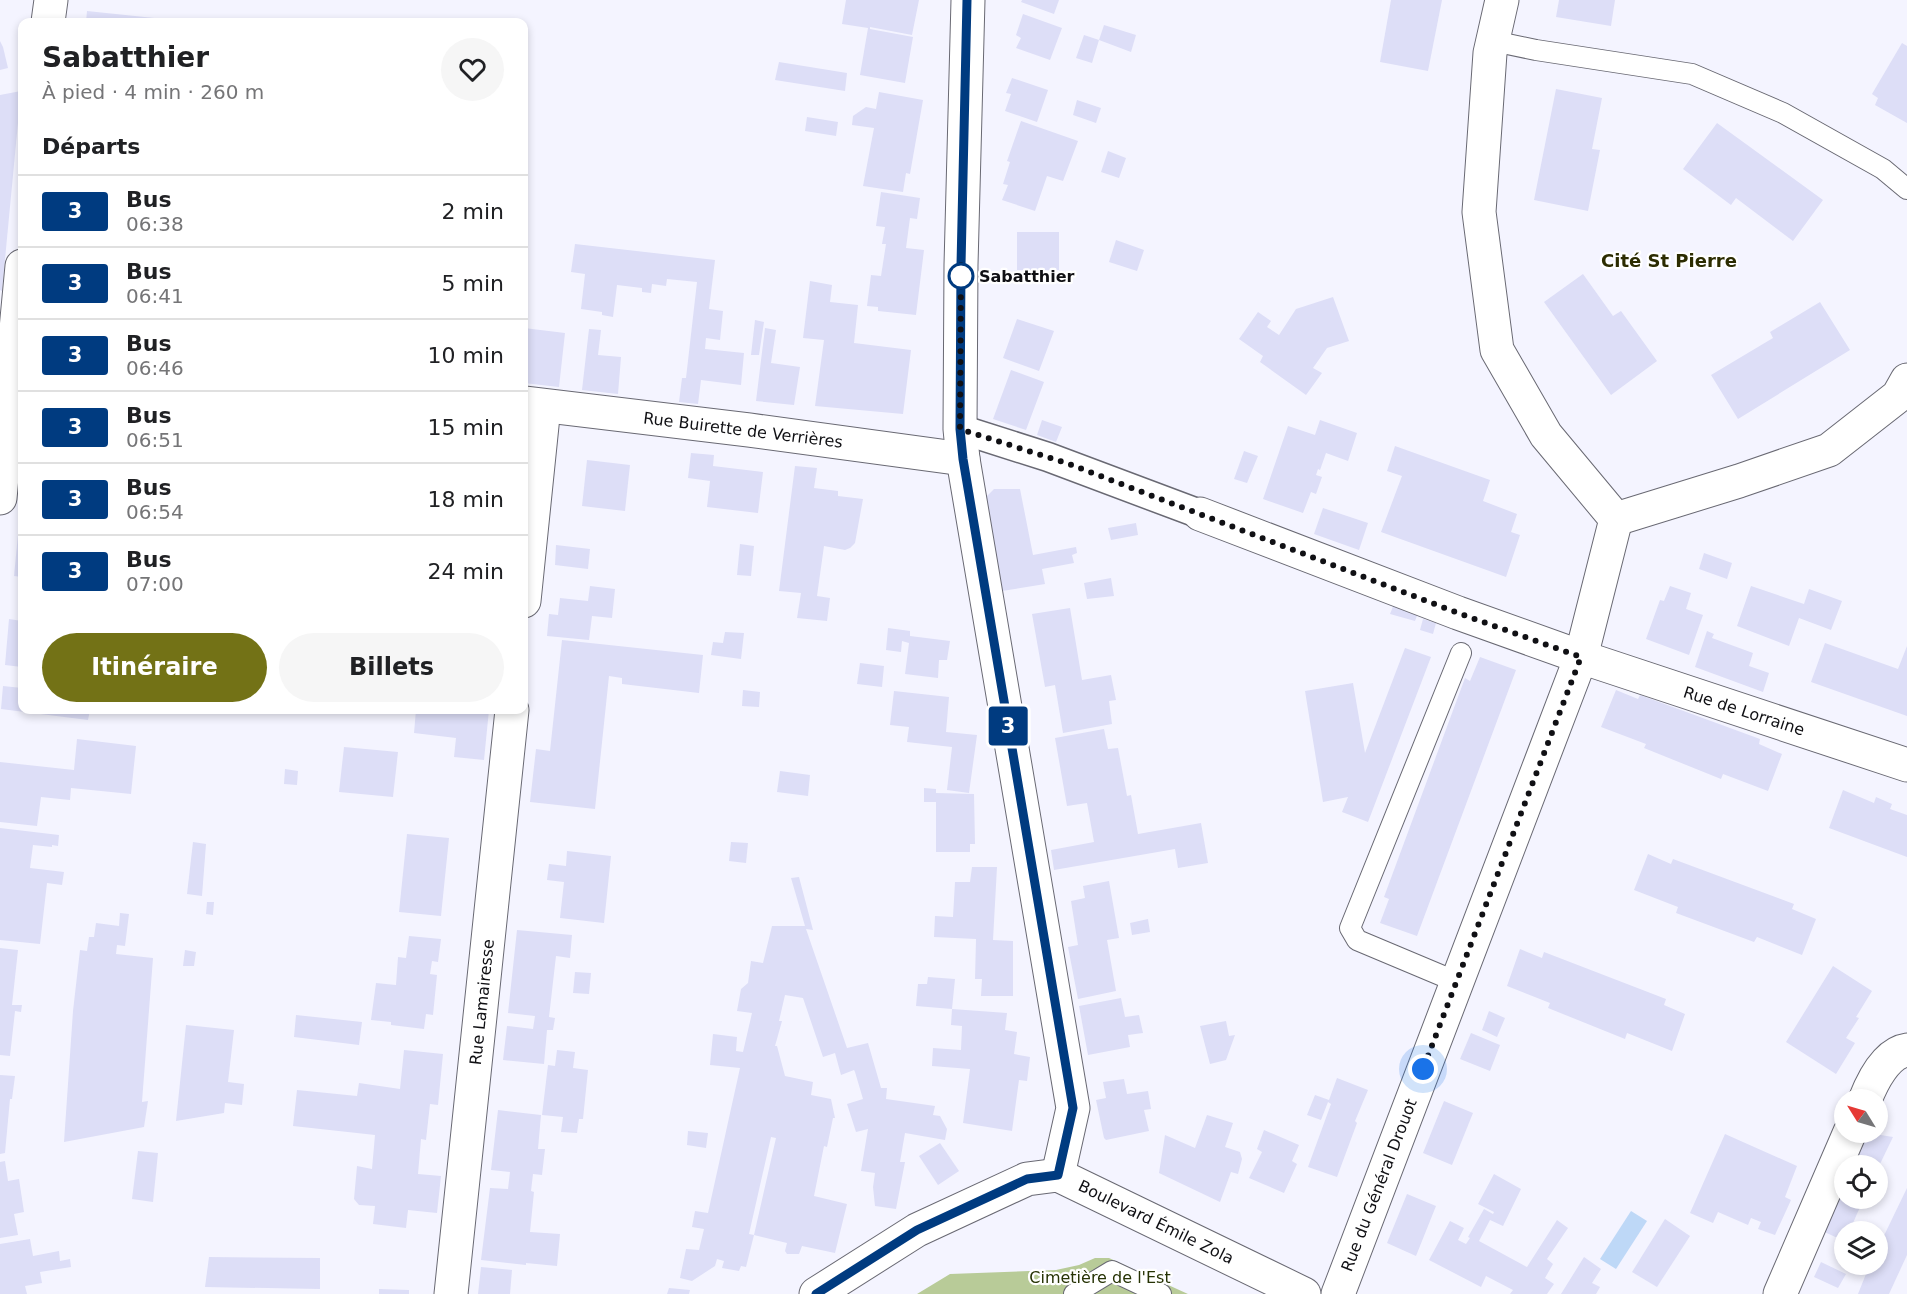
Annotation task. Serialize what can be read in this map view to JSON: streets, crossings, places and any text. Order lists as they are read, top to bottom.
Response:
{
  "streets": {
    "street": [
      "Rue Buirette de Verrières",
      "Rue de Lorraine",
      "Rue Lamairesse",
      "Rue du Général Drouot",
      "Boulevard Émile Zola"
    ]
  },
  "crossings": [
    ["Rue de Lorraine", "Rue du Général Drouot"]
  ],
  "districts": ["Cité St Pierre"],
  "parks": ["Cimetière de l'Est"],
  "places": ["Sabatthier"],
  "lines": ["bus line 3"],
  "north": "top left",
  "page": {
    "on_map": "3",
    "heading": [
      ["Sabatthier", "À pied · 4 min · 260 m"],
      "Départs"
    ],
    "list": [
      {
        "mark": "3",
        "name": "Bus",
        "note": "06:38",
        "value": "2 min"
      },
      {
        "mark": "3",
        "name": "Bus",
        "note": "06:41",
        "value": "5 min"
      },
      {
        "mark": "3",
        "name": "Bus",
        "note": "06:46",
        "value": "10 min"
      },
      {
        "mark": "3",
        "name": "Bus",
        "note": "06:51",
        "value": "15 min"
      },
      {
        "mark": "3",
        "name": "Bus",
        "note": "06:54",
        "value": "18 min"
      },
      {
        "mark": "3",
        "name": "Bus",
        "note": "07:00",
        "value": "24 min"
      }
    ],
    "buttons": ["Itinéraire", "Billets"]
  }
}
